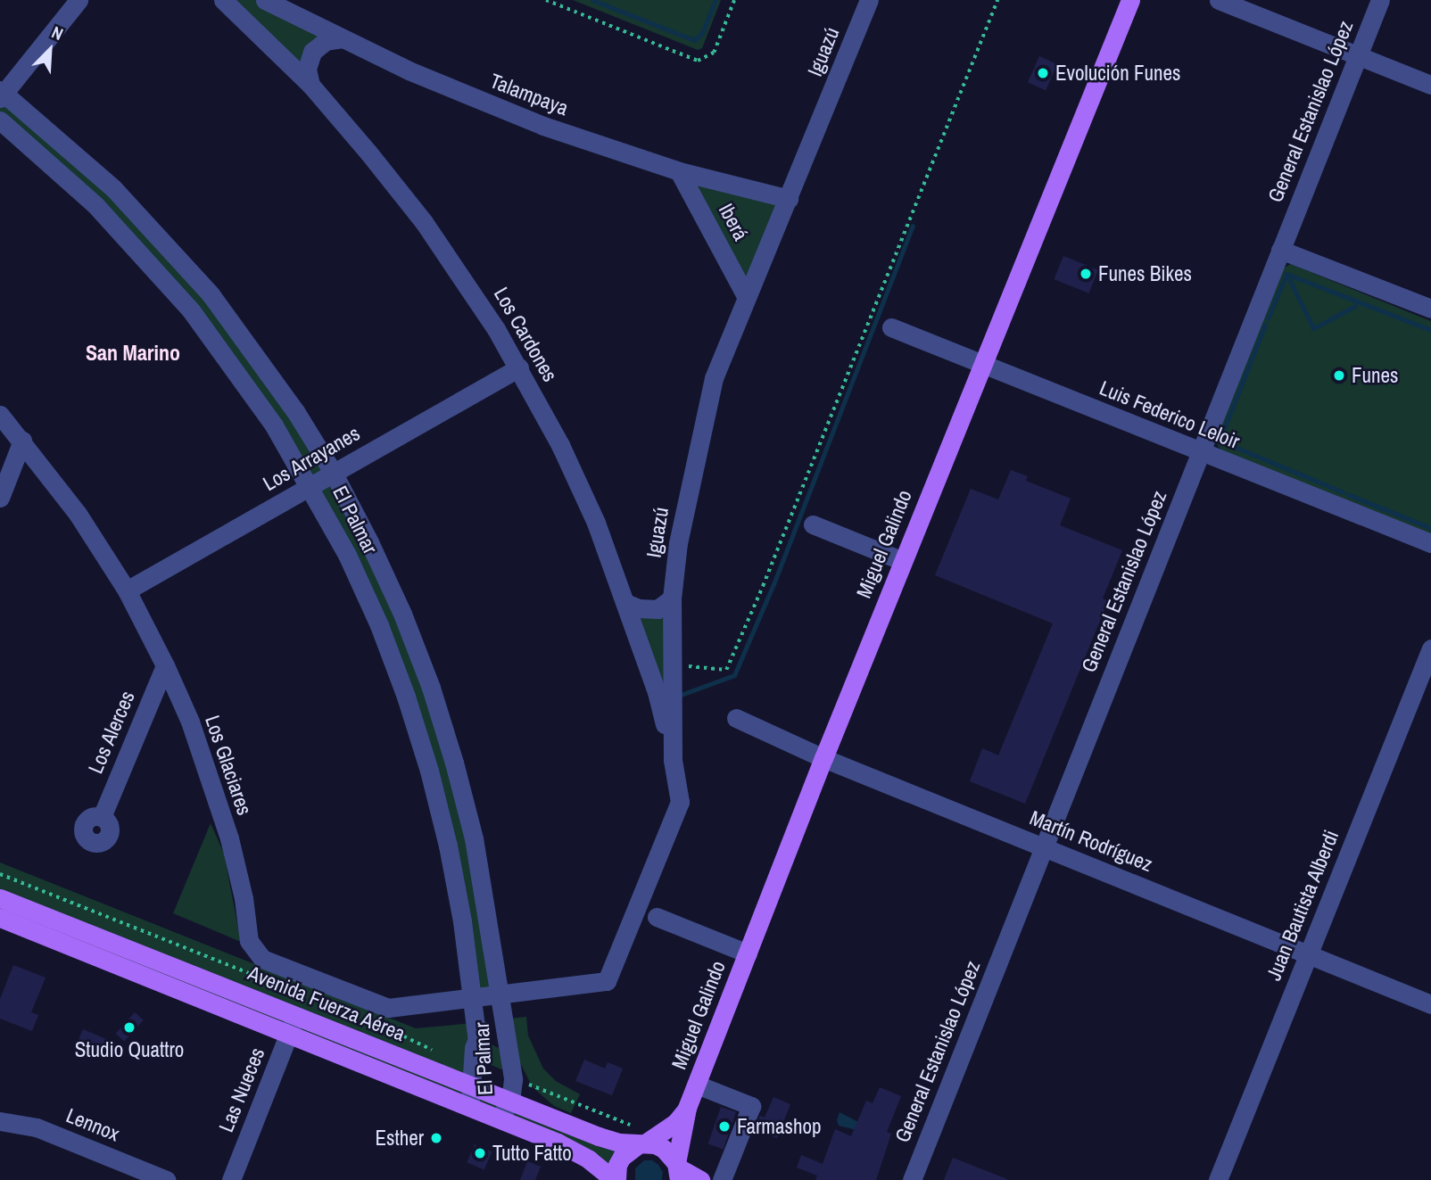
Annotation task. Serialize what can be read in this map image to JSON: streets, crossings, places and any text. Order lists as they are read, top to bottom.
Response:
{
  "streets": {
    "main road": ["Miguel Galindo", "Avenida Fuerza Aérea"],
    "street": [
      "Iguazú",
      "Talampaya",
      "General Estanislao López",
      "Iberá",
      "Los Cardones",
      "Luis Federico Leloir",
      "Los Arrayanes",
      "El Palmar",
      "Los Alerces",
      "Los Glaciares",
      "Martín Rodríguez",
      "Juan Bautista Alberdi",
      "Las Nueces",
      "Lennox"
    ]
  },
  "crossings": [
    ["Iguazú", "Talampaya"],
    ["Iguazú", "Iberá"],
    ["Iguazú", "Los Cardones"],
    ["Iguazú", "El Palmar"],
    ["Iguazú", "Los Glaciares"],
    ["Talampaya", "Iberá"],
    ["General Estanislao López", "Luis Federico Leloir"],
    ["General Estanislao López", "Martín Rodríguez"],
    ["Los Cardones", "Los Arrayanes"],
    ["Luis Federico Leloir", "Miguel Galindo"],
    ["Los Arrayanes", "El Palmar"],
    ["Los Arrayanes", "Los Glaciares"],
    ["El Palmar", "Los Glaciares"],
    ["El Palmar", "Avenida Fuerza Aérea"],
    ["Miguel Galindo", "Martín Rodríguez"],
    ["Miguel Galindo", "Avenida Fuerza Aérea"],
    ["Los Alerces", "Los Glaciares"],
    ["Martín Rodríguez", "Juan Bautista Alberdi"],
    ["Avenida Fuerza Aérea", "Las Nueces"]
  ],
  "districts": ["San Marino"],
  "places": [
    "Evolución Funes",
    "Funes Bikes",
    "Funes",
    "Studio Quattro",
    "Farmashop",
    "Esther",
    "Tutto Fatto"
  ],
  "north": "top right"
}
